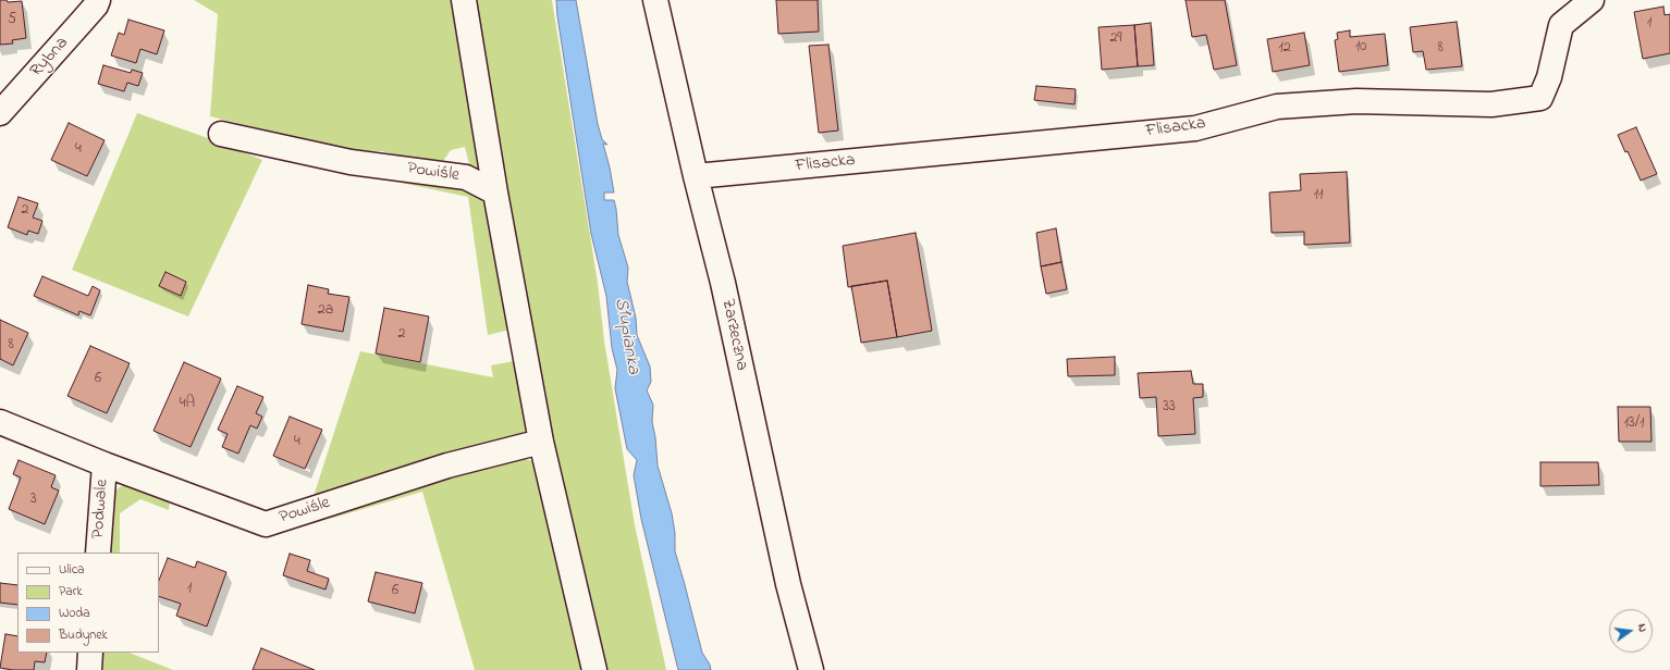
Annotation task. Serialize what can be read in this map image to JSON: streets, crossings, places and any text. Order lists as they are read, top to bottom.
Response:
{
  "streets": {
    "street": [
      "Rybna",
      "Flisacka",
      "Powiśle",
      "Zarzeczna",
      "Podwale"
    ]
  },
  "crossings": [
    ["Flisacka", "Zarzeczna"],
    ["Powiśle", "Podwale"]
  ],
  "water": ["Słupianka"],
  "house_numbers": [
    "5",
    "1",
    "29",
    "10",
    "12",
    "8",
    "4",
    "11",
    "2",
    "2a",
    "2",
    "8",
    "6",
    "4A",
    "33",
    "13/1",
    "4",
    "3",
    "1",
    "6"
  ],
  "legend": [
    "Ulica",
    "Park",
    "Woda",
    "Budynek"
  ],
  "north": "right"
}
